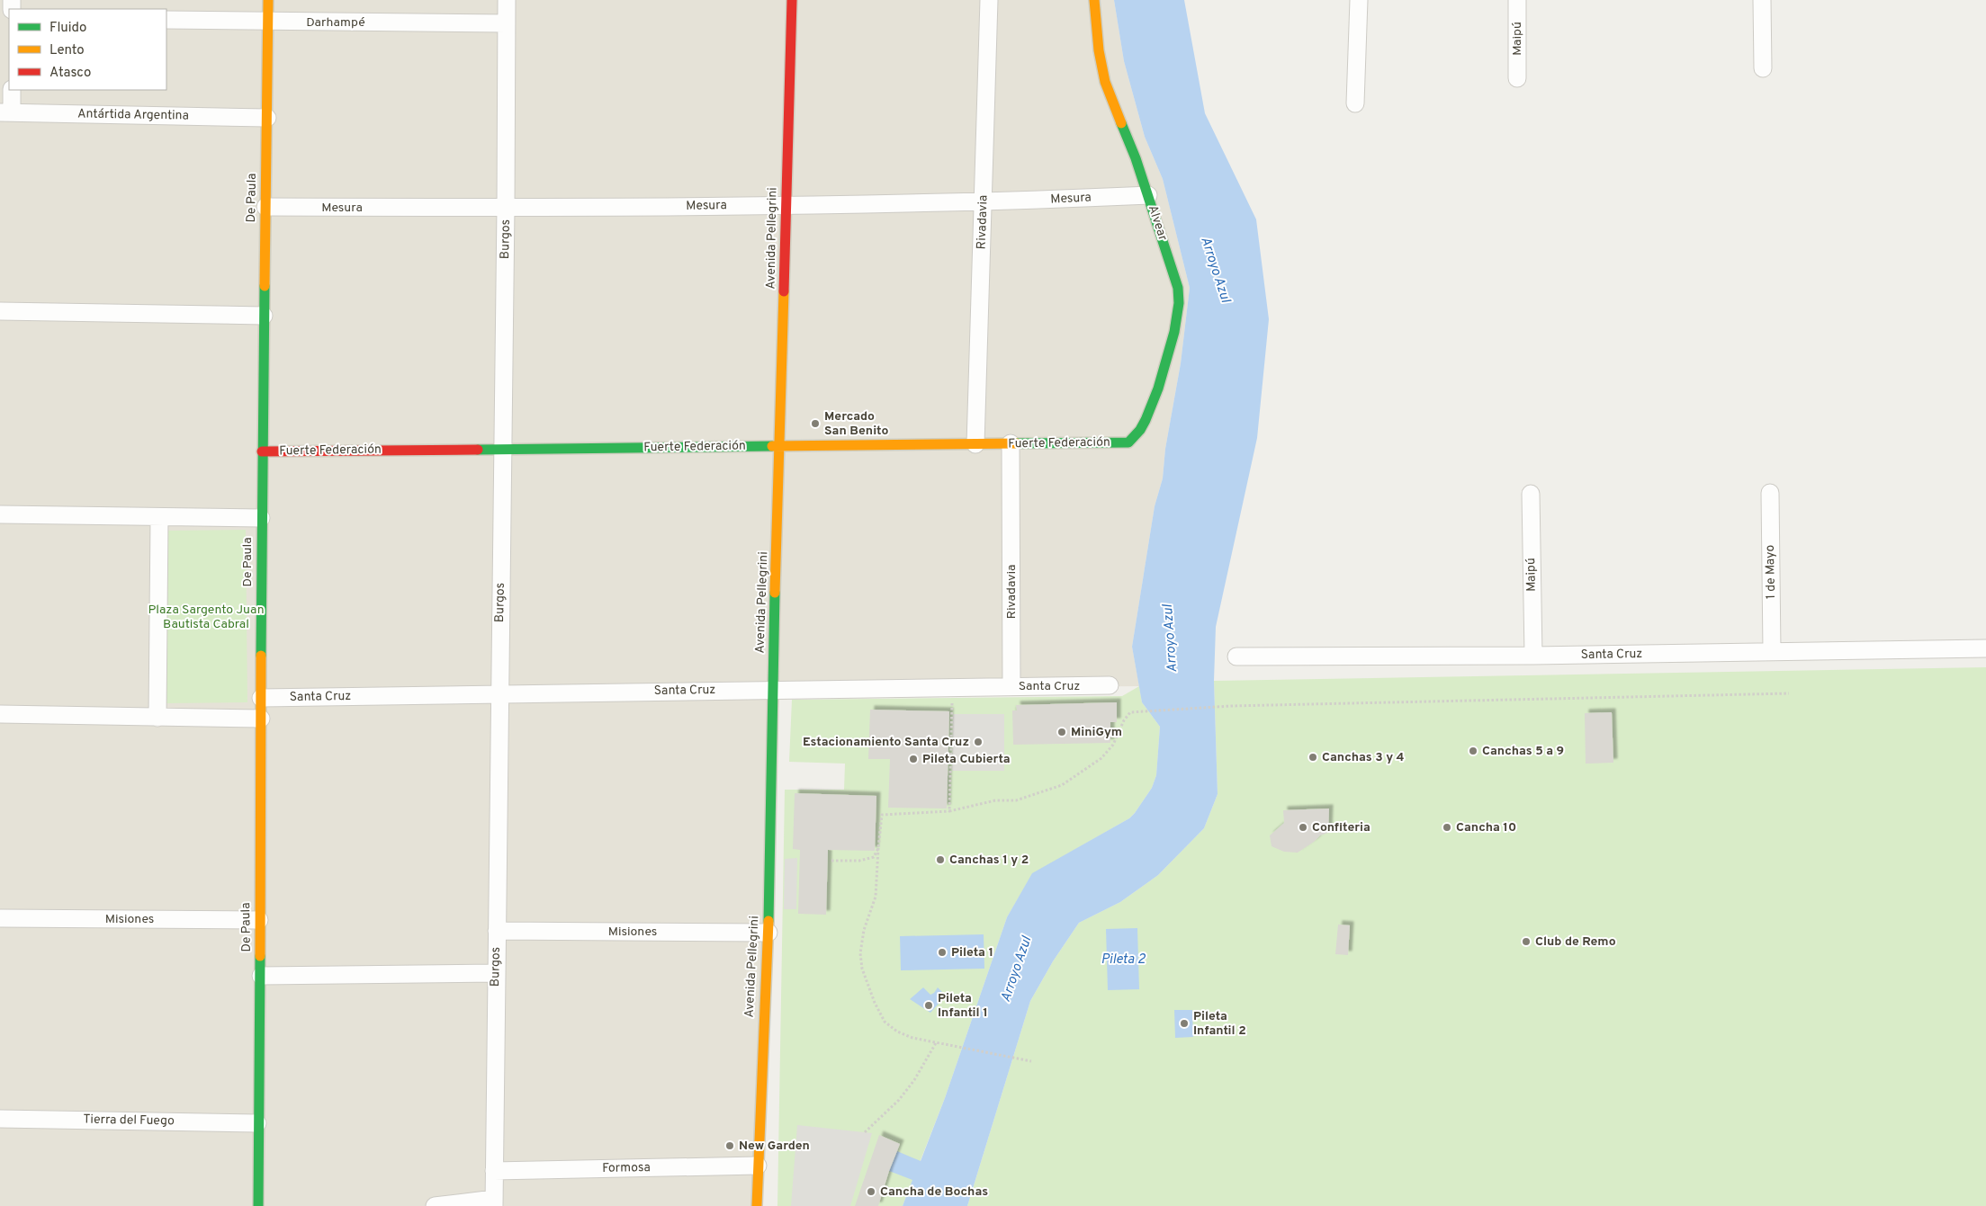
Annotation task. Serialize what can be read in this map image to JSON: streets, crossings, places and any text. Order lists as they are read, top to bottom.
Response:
{
  "streets": {
    "street": [
      "Darhampé",
      "Maipú",
      "Antártida Argentina",
      "De Paula",
      "Mesura",
      "Rivadavia",
      "Alvear",
      "Avenida Pellegrini",
      "Burgos",
      "Fuerte Federación",
      "1 de Mayo",
      "Santa Cruz",
      "Misiones",
      "Tierra del Fuego",
      "Formosa"
    ]
  },
  "crossings": [
    ["Darhampé", "De Paula"],
    ["Darhampé", "Burgos"],
    ["Maipú", "Santa Cruz"],
    ["Antártida Argentina", "De Paula"],
    ["De Paula", "Mesura"],
    ["De Paula", "Fuerte Federación"],
    ["De Paula", "Santa Cruz"],
    ["De Paula", "Misiones"],
    ["De Paula", "Tierra del Fuego"],
    ["Mesura", "Rivadavia"],
    ["Mesura", "Alvear"],
    ["Mesura", "Avenida Pellegrini"],
    ["Mesura", "Burgos"],
    ["Rivadavia", "Fuerte Federación"],
    ["Rivadavia", "Santa Cruz"],
    ["Alvear", "Fuerte Federación"],
    ["Avenida Pellegrini", "Fuerte Federación"],
    ["Avenida Pellegrini", "Santa Cruz"],
    ["Avenida Pellegrini", "Misiones"],
    ["Avenida Pellegrini", "Formosa"],
    ["Burgos", "Fuerte Federación"],
    ["Burgos", "Santa Cruz"],
    ["Burgos", "Misiones"],
    ["Burgos", "Formosa"],
    ["1 de Mayo", "Santa Cruz"]
  ],
  "water": ["Arroyo Azul", "Pileta 2"],
  "parks": ["Plaza Sargento Juan Bautista Cabral"],
  "places": [
    "Mercado San Benito",
    "MiniGym",
    "Estacionamiento Santa Cruz",
    "Canchas 5 a 9",
    "Canchas 3 y 4",
    "Pileta Cubierta",
    "Confiteria",
    "Cancha 10",
    "Canchas 1 y 2",
    "Club de Remo",
    "Pileta 1",
    "Pileta Infantil 1",
    "Pileta Infantil 2",
    "New Garden",
    "Cancha de Bochas"
  ],
  "legend": ["Fluido", "Lento", "Atasco"]
}
